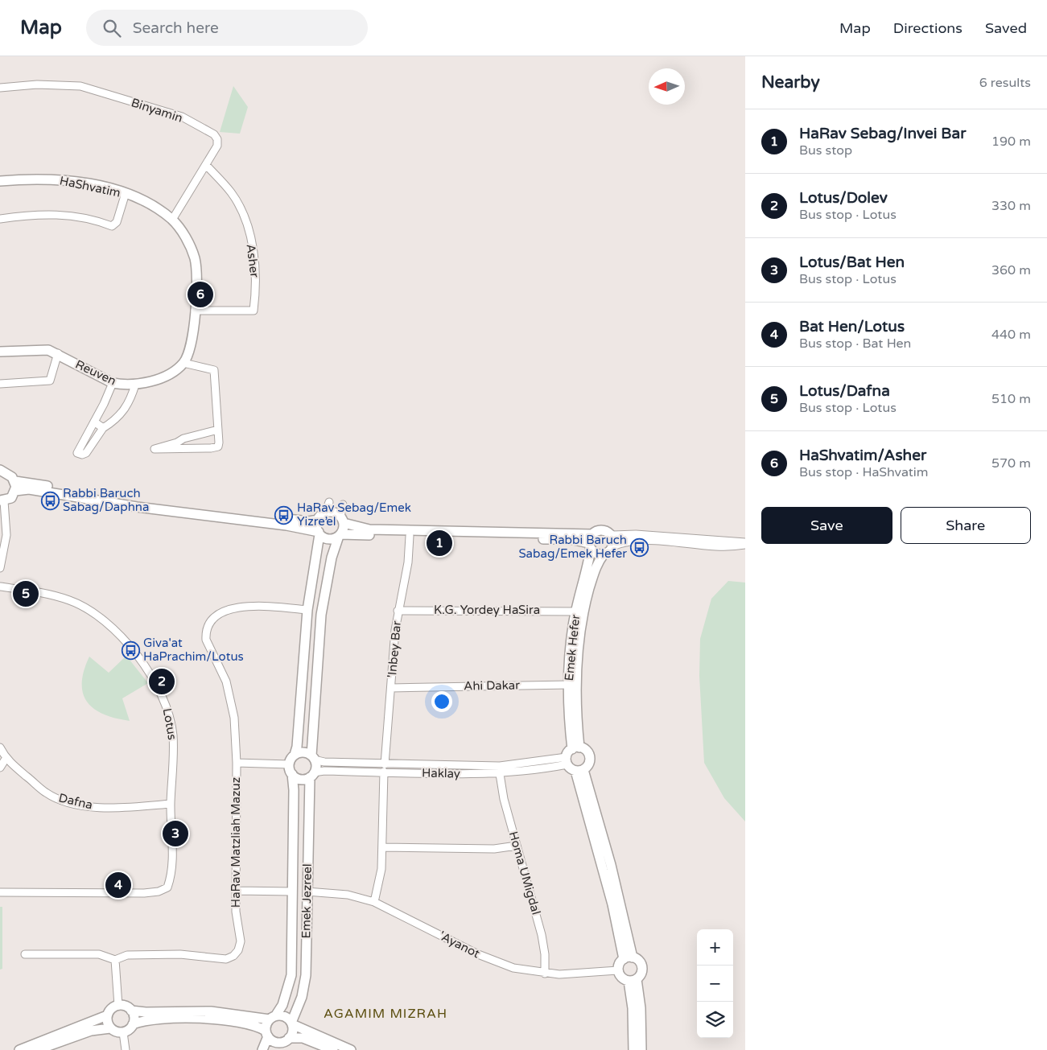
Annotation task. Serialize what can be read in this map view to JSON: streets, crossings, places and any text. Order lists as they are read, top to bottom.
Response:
{
  "streets": {
    "street": [
      "Binyamin",
      "HaShvatim",
      "Asher",
      "Reuven",
      "K.G. Yordey HaSira",
      "Emek Hefer",
      "'Inbey Bar",
      "Ahi Dakar",
      "Lotus",
      "Haklay",
      "Dafna",
      "HaRav Matzliah Mazuz",
      "Homa UMigdal",
      "Emek Jezreel",
      "'Ayanot"
    ]
  },
  "crossings": [
    ["Binyamin", "HaShvatim"],
    ["Binyamin", "Asher"],
    ["HaShvatim", "Asher"],
    ["K.G. Yordey HaSira", "Emek Hefer"],
    ["K.G. Yordey HaSira", "'Inbey Bar"],
    ["Emek Hefer", "Ahi Dakar"],
    ["Emek Hefer", "Haklay"],
    ["'Inbey Bar", "Ahi Dakar"],
    ["'Inbey Bar", "Haklay"],
    ["Lotus", "Dafna"],
    ["Haklay", "Homa UMigdal"],
    ["Haklay", "Emek Jezreel"],
    ["Homa UMigdal", "'Ayanot"],
    ["Emek Jezreel", "'Ayanot"]
  ],
  "districts": ["AGAMIM MIZRAH"],
  "places": {
    "bus stop": [
      "Rabbi Baruch Sabag/Daphna",
      "HaRav Sebag/Emek Yizre’el",
      "Rabbi Baruch Sabag/Emek Hefer",
      "Giva'at HaPrachim/Lotus"
    ]
  },
  "north": "left",
  "page": {
    "header": "Map",
    "search": "Search here",
    "nav": ["Map", "Directions", "Saved"],
    "heading": ["Nearby", "6 results"],
    "list": [
      {
        "mark": "1",
        "name": "HaRav Sebag/Invei Bar",
        "note": "Bus stop",
        "value": "190 m"
      },
      {
        "mark": "2",
        "name": "Lotus/Dolev",
        "note": "Bus stop · Lotus",
        "value": "330 m"
      },
      {
        "mark": "3",
        "name": "Lotus/Bat Hen",
        "note": "Bus stop · Lotus",
        "value": "360 m"
      },
      {
        "mark": "4",
        "name": "Bat Hen/Lotus",
        "note": "Bus stop · Bat Hen",
        "value": "440 m"
      },
      {
        "mark": "5",
        "name": "Lotus/Dafna",
        "note": "Bus stop · Lotus",
        "value": "510 m"
      },
      {
        "mark": "6",
        "name": "HaShvatim/Asher",
        "note": "Bus stop · HaShvatim",
        "value": "570 m"
      }
    ],
    "pins": [
      "6",
      "1",
      "5",
      "2",
      "3",
      "4"
    ],
    "buttons": ["Save", "Share"],
    "map_buttons": ["+", "−"]
  }
}
